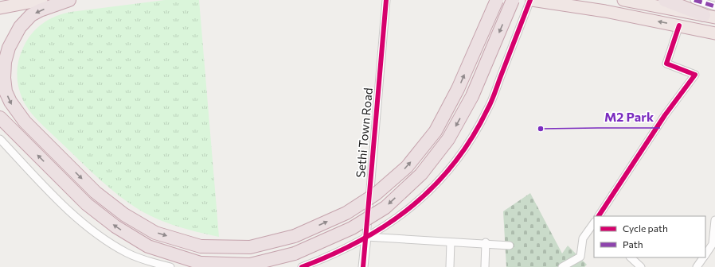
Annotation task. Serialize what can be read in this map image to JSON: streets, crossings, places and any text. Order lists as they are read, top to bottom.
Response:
{
  "streets": {
    "street": ["Sethi Town Road"]
  },
  "places": ["M2 Park"],
  "legend": ["Cycle path", "Path"]
}
